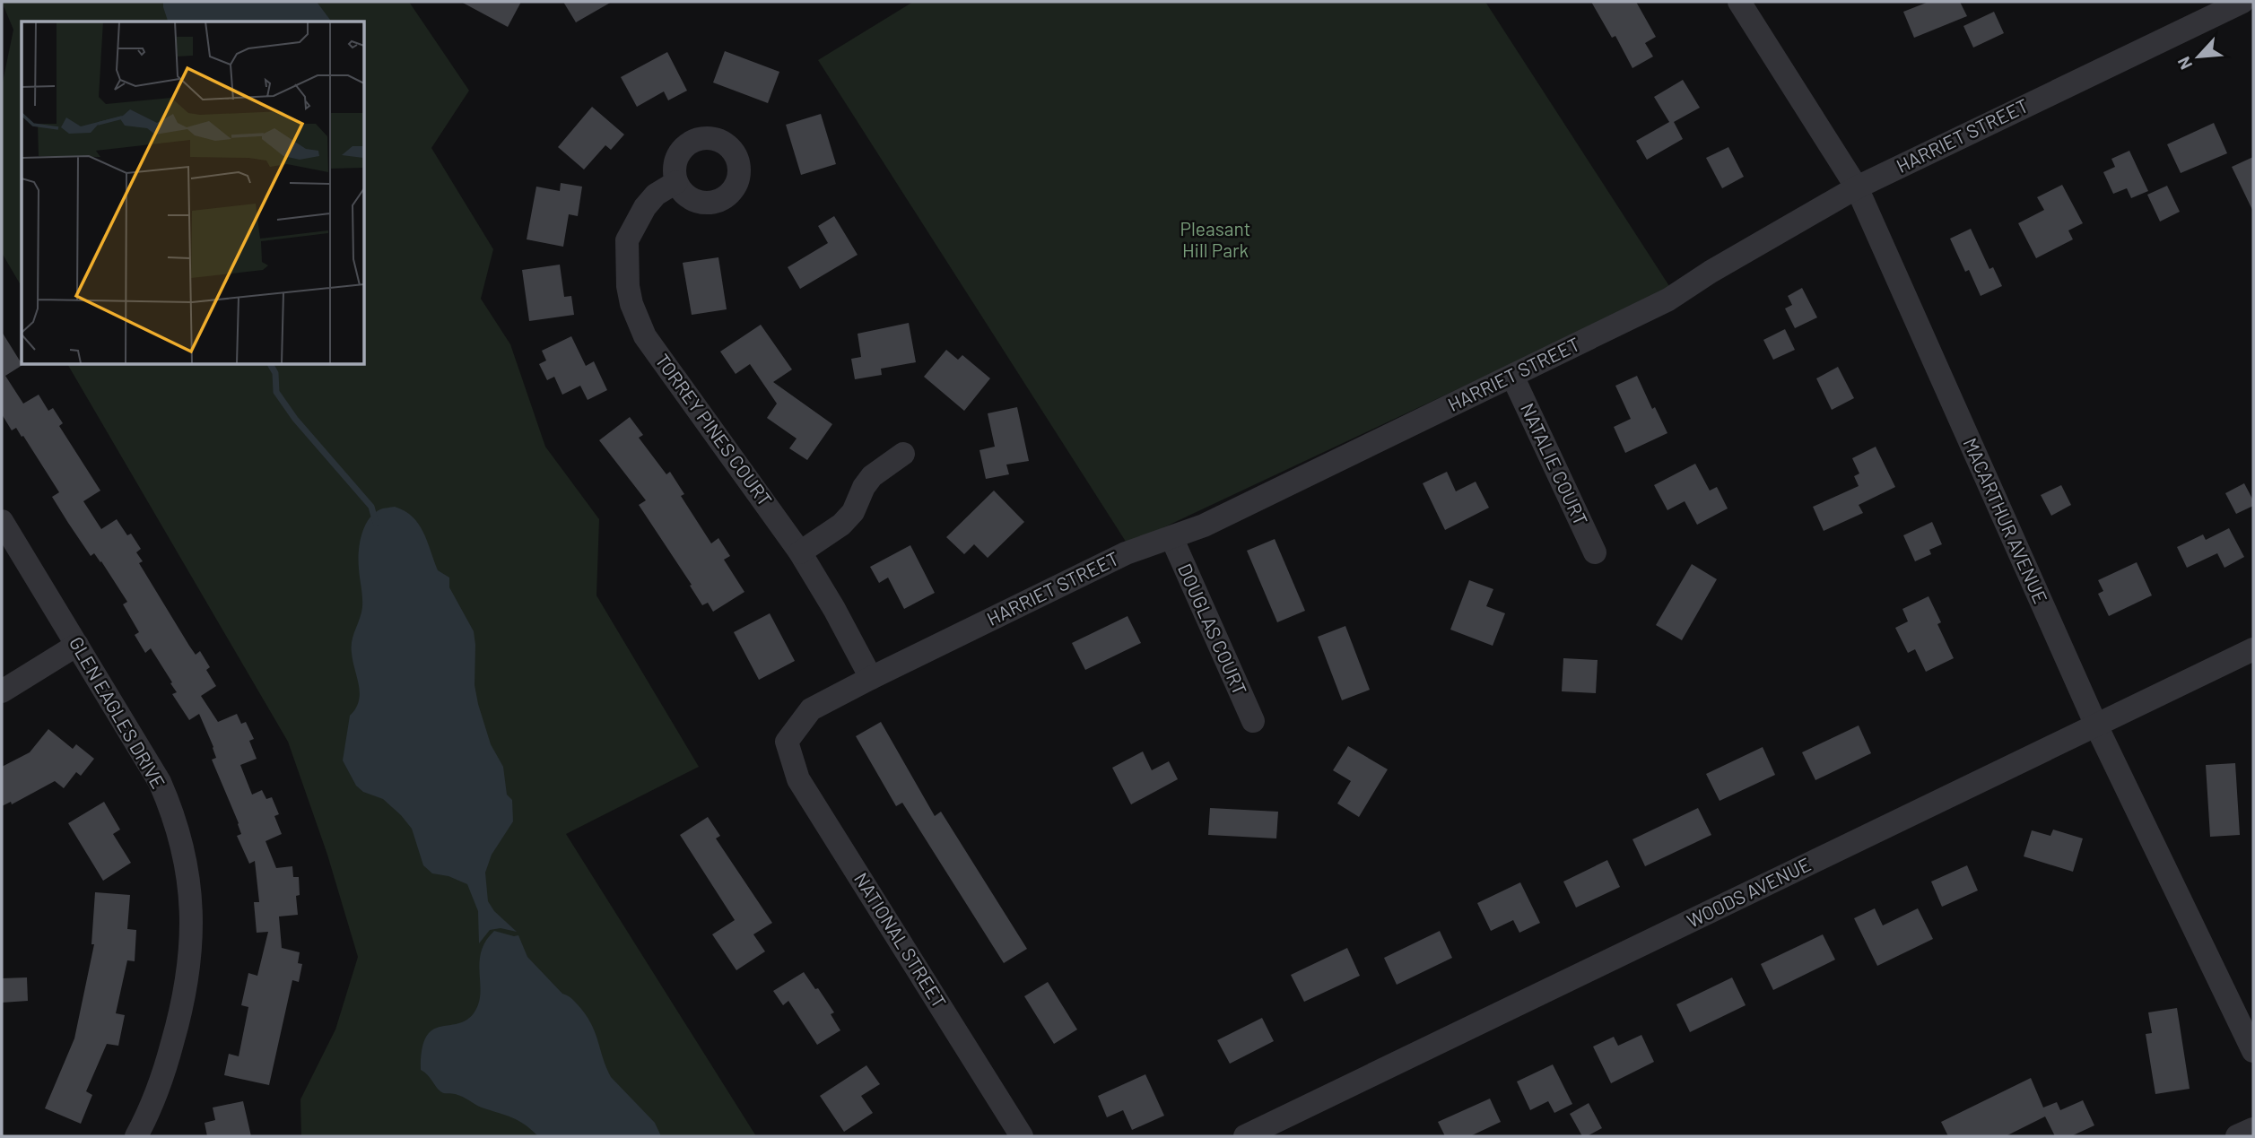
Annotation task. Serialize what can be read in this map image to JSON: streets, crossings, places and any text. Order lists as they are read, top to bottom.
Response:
{
  "streets": {
    "street": [
      "HARRIET STREET",
      "TORREY PINES COURT",
      "NATALIE COURT",
      "MACARTHUR AVENUE",
      "DOUGLAS COURT",
      "GLEN EAGLES DRIVE",
      "WOODS AVENUE",
      "NATIONAL STREET"
    ]
  },
  "crossings": [
    ["HARRIET STREET", "TORREY PINES COURT"],
    ["HARRIET STREET", "NATALIE COURT"],
    ["HARRIET STREET", "MACARTHUR AVENUE"],
    ["HARRIET STREET", "DOUGLAS COURT"],
    ["HARRIET STREET", "NATIONAL STREET"],
    ["MACARTHUR AVENUE", "WOODS AVENUE"]
  ],
  "parks": ["Pleasant Hill Park"],
  "north": "bottom left"
}
